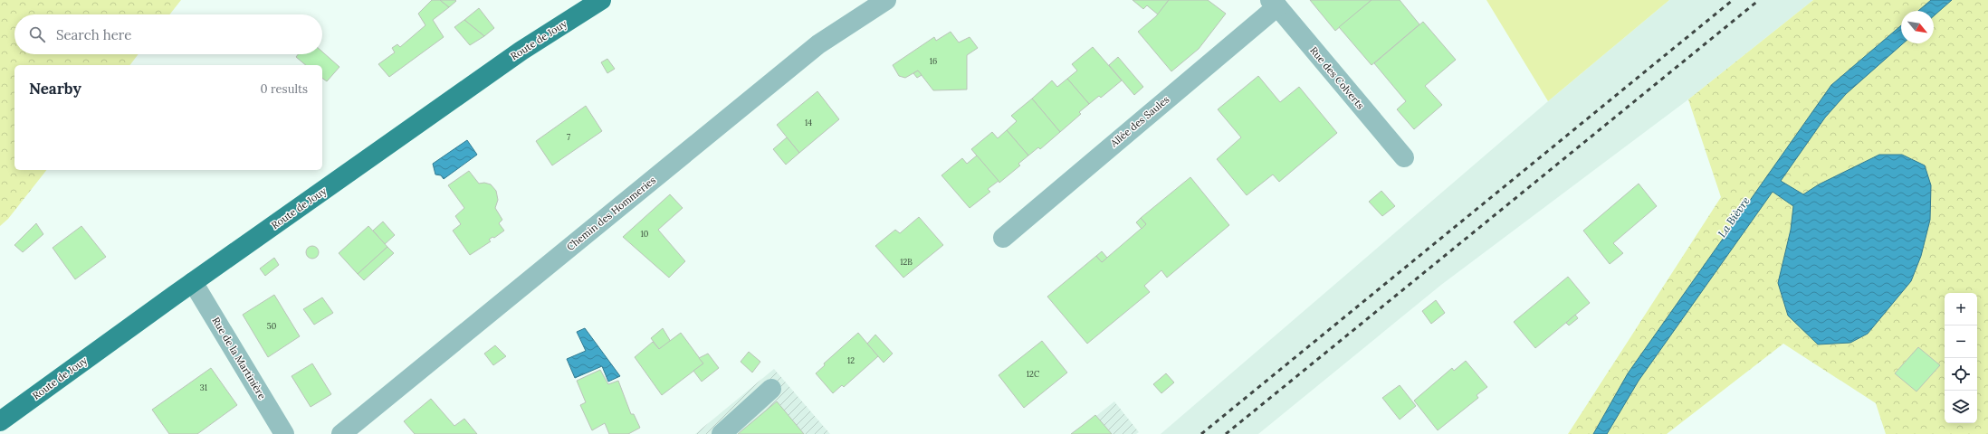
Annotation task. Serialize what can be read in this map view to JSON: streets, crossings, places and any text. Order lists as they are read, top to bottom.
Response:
{
  "streets": {
    "main road": ["Route de Jouy"],
    "street": [
      "Rue des Colverts",
      "Allée des Saules",
      "Chemin des Hommeries",
      "Rue de la Martinière"
    ]
  },
  "crossings": [
    ["Route de Jouy", "Rue de la Martinière"],
    ["Rue des Colverts", "Allée des Saules"]
  ],
  "water": ["La Bièvre"],
  "house_numbers": [
    "16",
    "14",
    "7",
    "10",
    "12B",
    "50",
    "12",
    "12C",
    "31"
  ],
  "north": "bottom right",
  "page": {
    "search": "Search here",
    "heading": ["Nearby", "0 results"],
    "map_buttons": ["+", "−"]
  }
}
